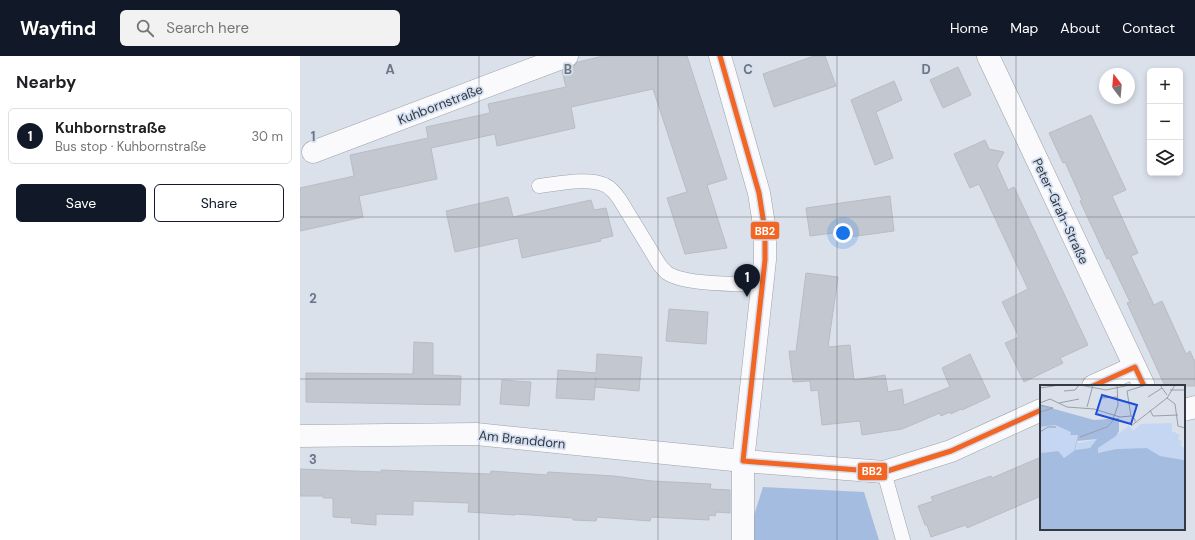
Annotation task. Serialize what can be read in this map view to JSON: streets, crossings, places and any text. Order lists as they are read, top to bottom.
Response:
{
  "streets": {
    "street": ["Kuhbornstraße", "Peter-Grah-Straße", "Am Branddorn"]
  },
  "lines": ["transit line BB2"],
  "north": "top",
  "page": {
    "header": "Wayfind",
    "search": "Search here",
    "nav": [
      "Home",
      "Map",
      "About",
      "Contact"
    ],
    "heading": "Nearby",
    "map_buttons": ["+", "−"],
    "list": [
      {
        "mark": "1",
        "name": "Kuhbornstraße",
        "note": "Bus stop · Kuhbornstraße",
        "value": "30 m"
      }
    ],
    "buttons": ["Save", "Share"],
    "pins": "1"
  },
  "grid": {
    "columns": [
      "A",
      "B",
      "C",
      "D"
    ],
    "rows": ["1", "2", "3"]
  }
}
